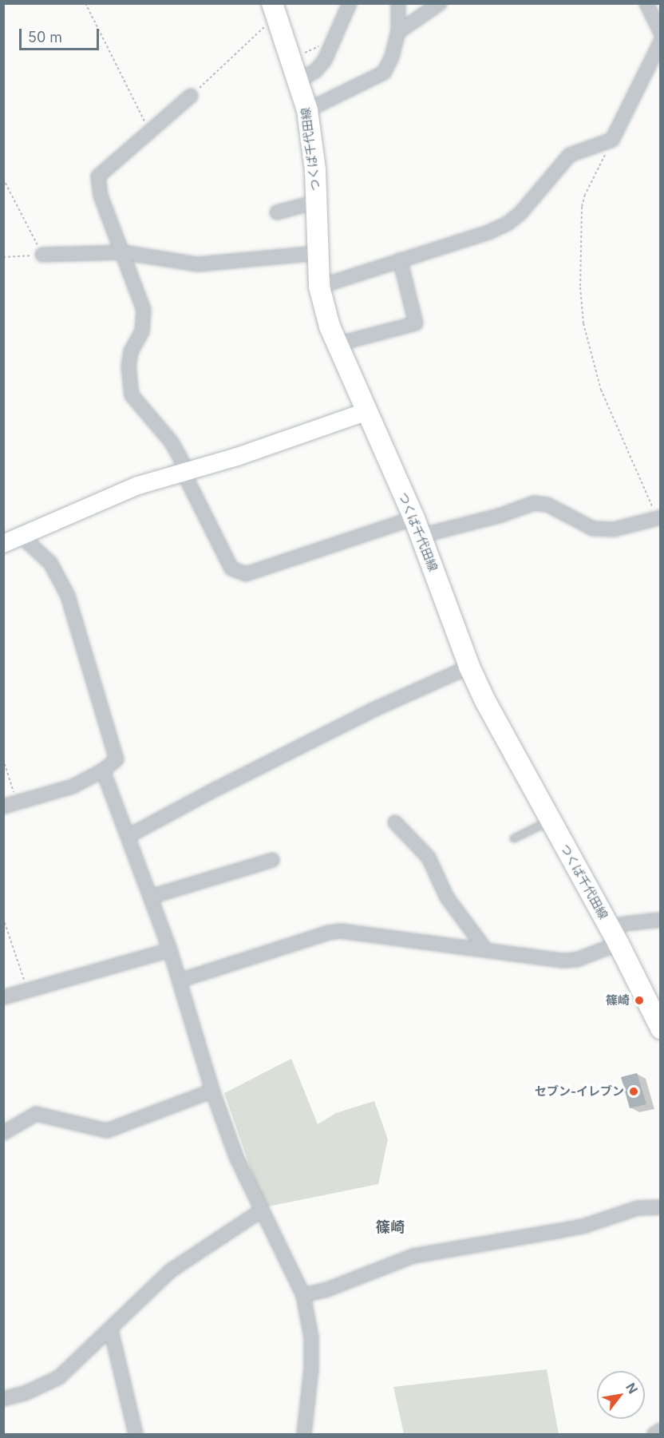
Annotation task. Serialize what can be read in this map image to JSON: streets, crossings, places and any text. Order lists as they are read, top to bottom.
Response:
{
  "streets": {
    "main road": ["つくば千代田線"]
  },
  "districts": ["篠崎"],
  "places": ["篠崎", "セブン-イレブン"],
  "scale_bar": "50 m",
  "north": "top right"
}
